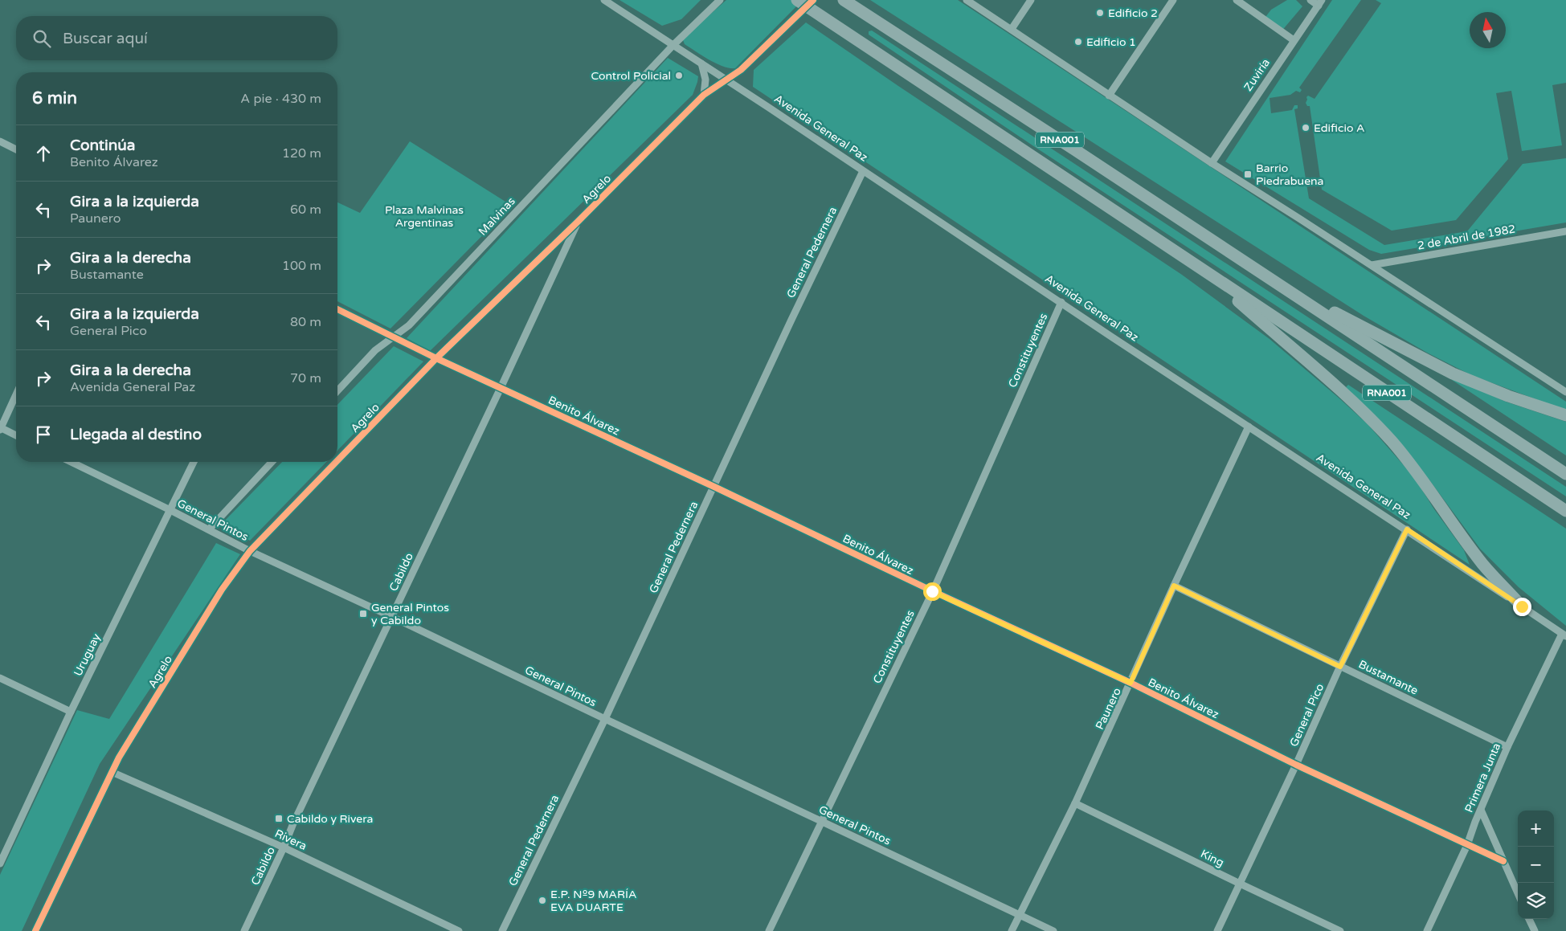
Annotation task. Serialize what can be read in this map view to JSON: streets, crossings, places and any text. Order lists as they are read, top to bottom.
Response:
{
  "streets": {
    "highway": ["RNA001"],
    "street": [
      "Zuviría",
      "Avenida General Paz",
      "Agrelo",
      "Malvinas",
      "2 de Abril de 1982",
      "General Pedernera",
      "Constituyentes",
      "Benito Álvarez",
      "General Pintos",
      "Cabildo",
      "Uruguay",
      "Bustamante",
      "Paunero",
      "General Pico",
      "Primera Junta",
      "Rivera",
      "King"
    ]
  },
  "crossings": [
    ["Avenida General Paz", "Agrelo"],
    ["Avenida General Paz", "Malvinas"],
    ["Avenida General Paz", "General Pedernera"],
    ["Avenida General Paz", "Constituyentes"],
    ["Avenida General Paz", "Paunero"],
    ["Avenida General Paz", "General Pico"],
    ["Avenida General Paz", "Primera Junta"],
    ["Agrelo", "Benito Álvarez"],
    ["Agrelo", "General Pintos"],
    ["Agrelo", "Cabildo"],
    ["Agrelo", "Rivera"],
    ["Malvinas", "Benito Álvarez"],
    ["General Pedernera", "Benito Álvarez"],
    ["General Pedernera", "General Pintos"],
    ["Constituyentes", "Benito Álvarez"],
    ["Constituyentes", "General Pintos"],
    ["Benito Álvarez", "Cabildo"],
    ["Benito Álvarez", "Paunero"],
    ["Benito Álvarez", "General Pico"],
    ["Benito Álvarez", "Primera Junta"],
    ["General Pintos", "Cabildo"],
    ["General Pintos", "Uruguay"],
    ["General Pintos", "Paunero"],
    ["Cabildo", "Rivera"],
    ["Bustamante", "Paunero"],
    ["Bustamante", "General Pico"],
    ["Bustamante", "Primera Junta"],
    ["Paunero", "King"],
    ["General Pico", "King"]
  ],
  "parks": ["Plaza Malvinas Argentinas"],
  "places": {
    "other": [
      "Edificio 2",
      "Edificio 1",
      "Control Policial",
      "Edificio A",
      "E.P. Nº9 MARÍA EVA DUARTE"
    ],
    "transit": ["Barrio Piedrabuena", "General Pintos y Cabildo", "Cabildo y Rivera"]
  },
  "north": "top",
  "page": {
    "search": "Buscar aquí",
    "heading": ["6 min", "A pie · 430 m"],
    "list": [
      ["Continúa", "Benito Álvarez", "120 m"],
      ["Gira a la izquierda", "Paunero", "60 m"],
      ["Gira a la derecha", "Bustamante", "100 m"],
      ["Gira a la izquierda", "General Pico", "80 m"],
      ["Gira a la derecha", "Avenida General Paz", "70 m"],
      "Llegada al destino"
    ],
    "map_buttons": ["+", "−"]
  }
}
